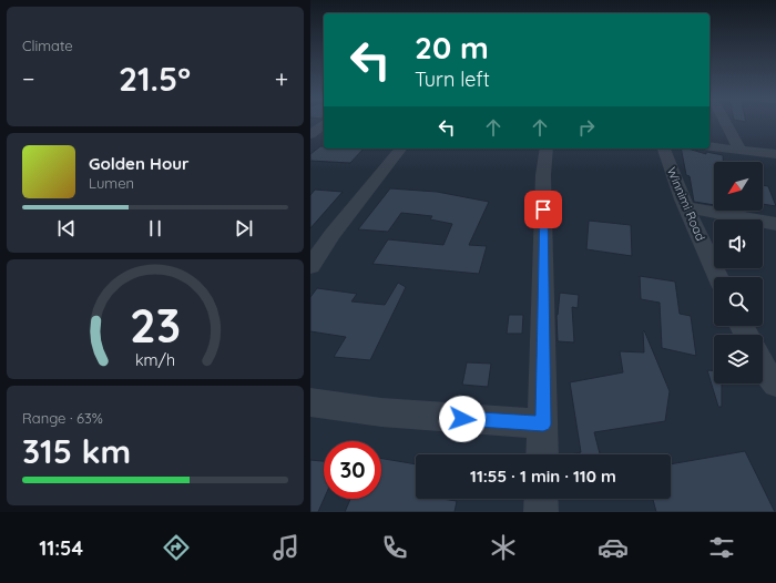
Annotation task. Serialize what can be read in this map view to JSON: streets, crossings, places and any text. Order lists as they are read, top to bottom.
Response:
{
  "streets": {
    "street": ["Winnimi Road"]
  },
  "north": "bottom left",
  "page": {
    "tile": [
      "Climate",
      ["Range · 63%", "315 km"]
    ],
    "turn": ["20 m", "Turn left"],
    "heat": ["−", "21.5°", "+"],
    "song": ["Golden Hour", "Lumen"],
    "limit": "30",
    "trip": "11:55 · 1 min · 110 m",
    "tabs": "11:54",
    "gauge": ["23", "km/h"]
  }
}
